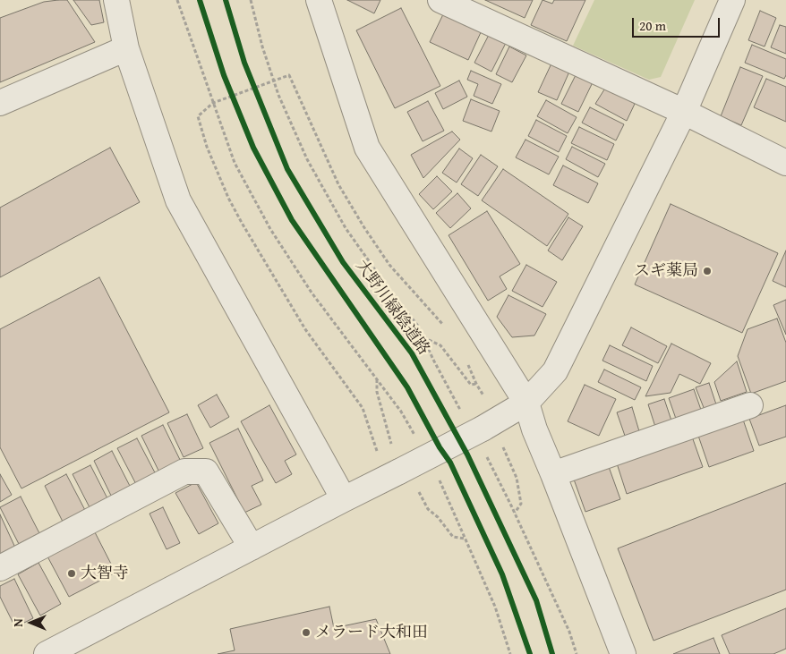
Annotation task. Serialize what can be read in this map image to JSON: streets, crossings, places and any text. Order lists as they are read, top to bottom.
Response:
{
  "streets": {
    "cycle path": ["大野川緑陰道路"]
  },
  "places": ["スギ薬局", "大智寺", "メラード大和田"],
  "scale_bar": "20 m",
  "north": "left"
}
